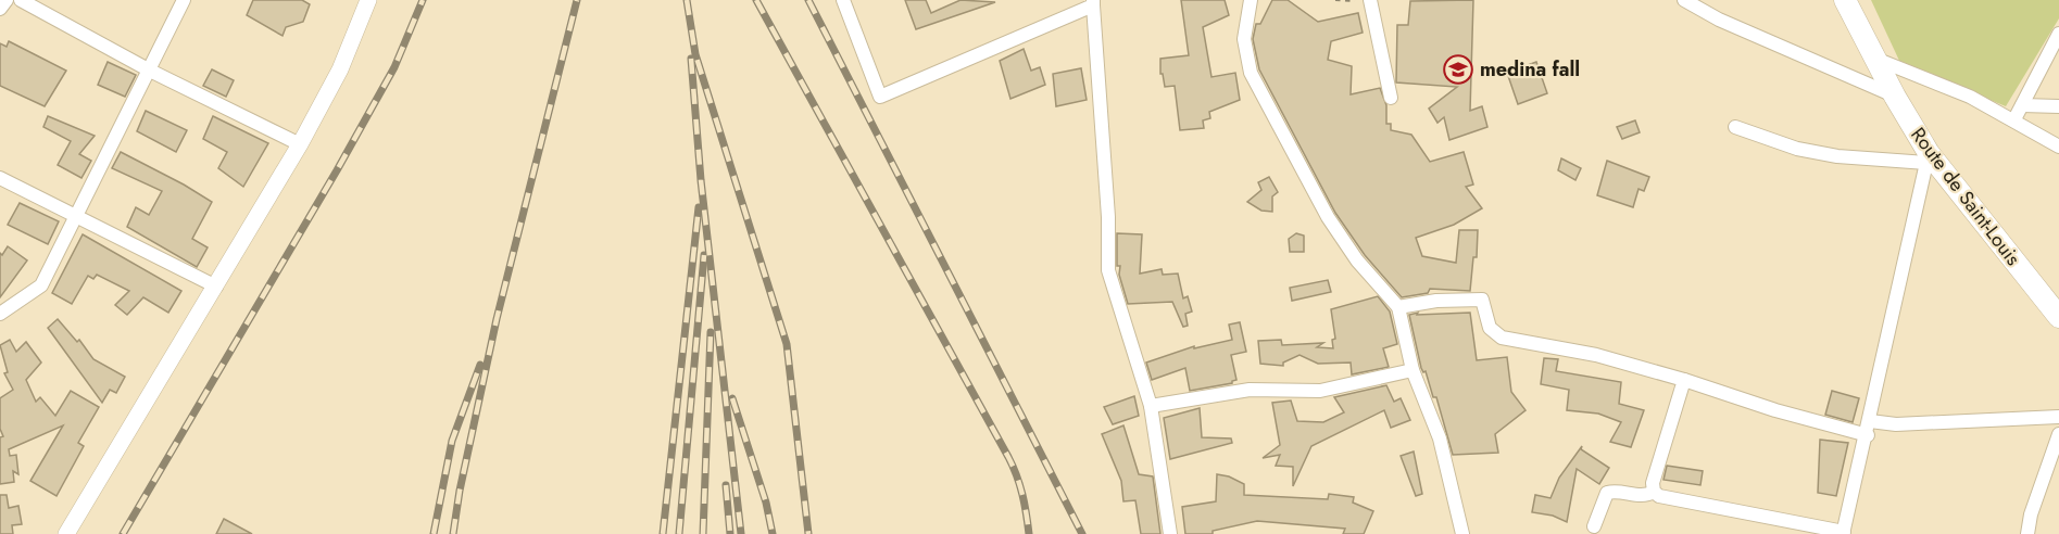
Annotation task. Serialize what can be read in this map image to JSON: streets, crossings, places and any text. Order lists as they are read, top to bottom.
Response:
{
  "streets": {
    "main road": ["Route de Saint-Louis"]
  },
  "places": {
    "school or university": ["medina fall"]
  }
}
